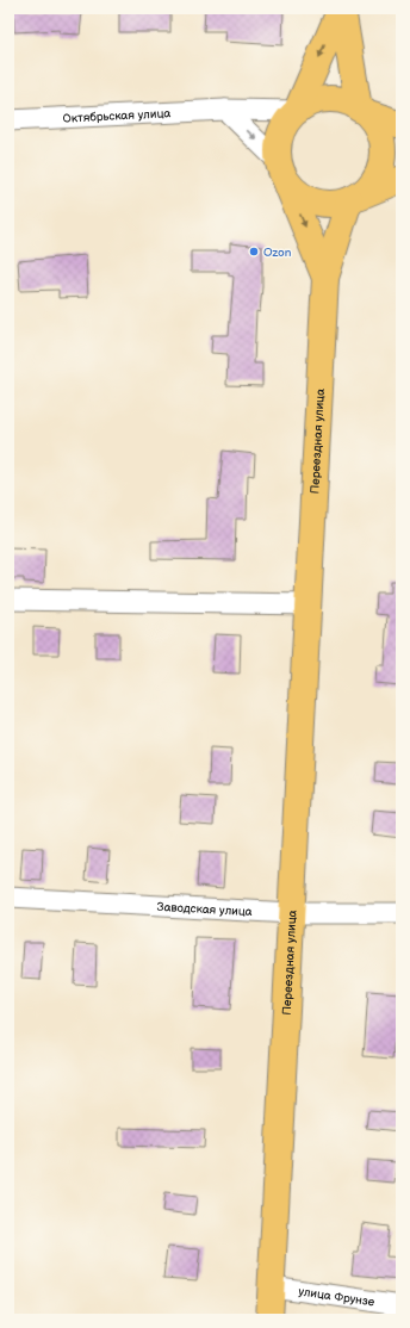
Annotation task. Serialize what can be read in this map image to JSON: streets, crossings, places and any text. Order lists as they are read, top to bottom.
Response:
{
  "streets": {
    "main road": ["Переездная улица"],
    "street": ["Октябрьская улица", "Заводская улица", "улица Фрунзе"]
  },
  "crossings": [
    ["Октябрьская улица", "Переездная улица"],
    ["Переездная улица", "Заводская улица"],
    ["Переездная улица", "улица Фрунзе"]
  ],
  "places": ["Ozon"]
}
